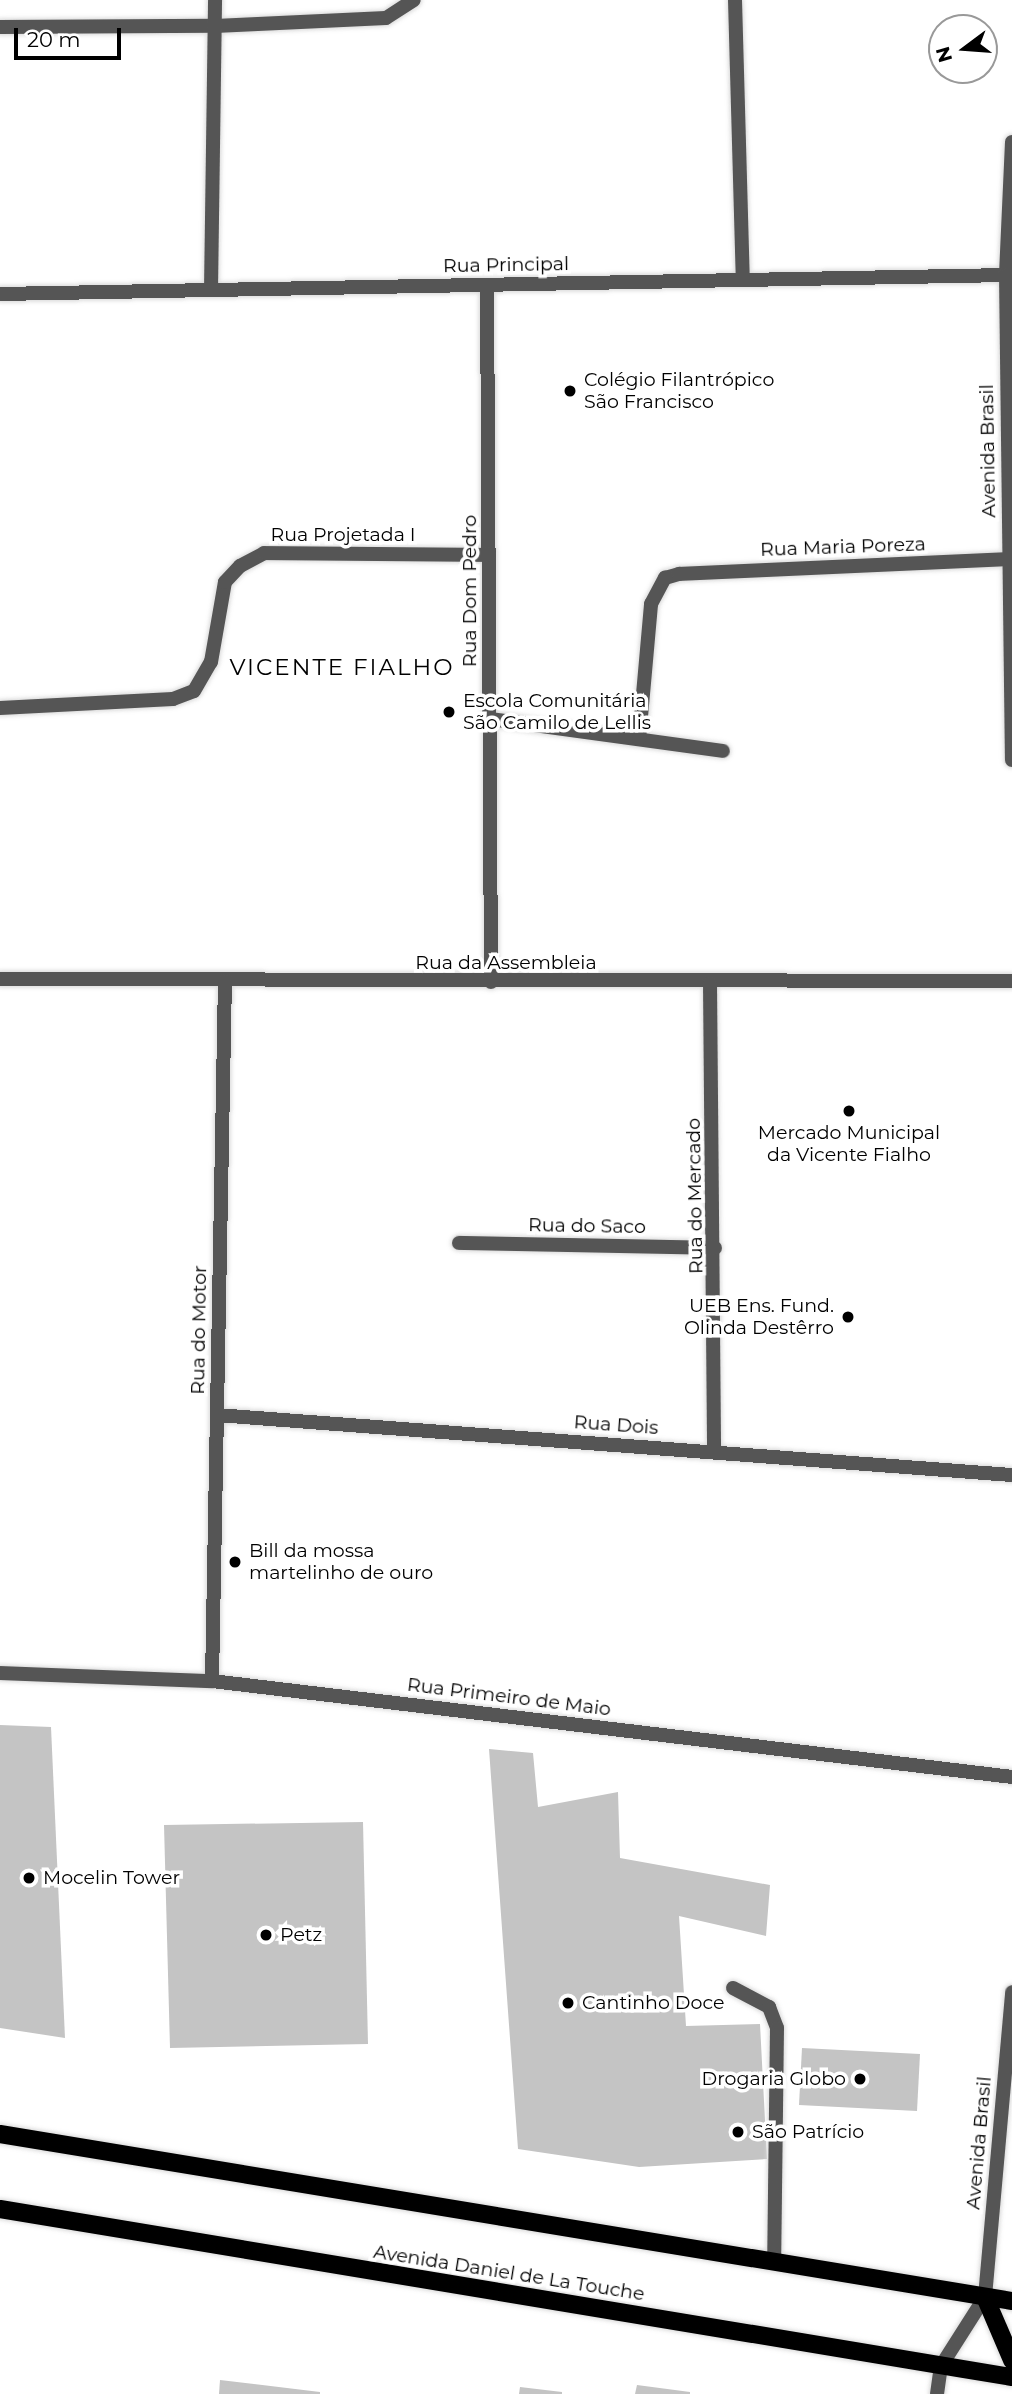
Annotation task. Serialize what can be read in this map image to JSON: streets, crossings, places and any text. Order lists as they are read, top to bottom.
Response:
{
  "streets": {
    "main road": ["Avenida Daniel de La Touche"],
    "street": [
      "Rua Principal",
      "Avenida Brasil",
      "Rua Projetada I",
      "Rua Maria Poreza",
      "Rua Dom Pedro",
      "Rua da Assembleia",
      "Rua do Mercado",
      "Rua do Saco",
      "Rua do Motor",
      "Rua Dois",
      "Rua Primeiro de Maio"
    ]
  },
  "crossings": [
    ["Rua Principal", "Avenida Brasil"],
    ["Rua Principal", "Rua Dom Pedro"],
    ["Avenida Brasil", "Rua Maria Poreza"],
    ["Rua Projetada I", "Rua Dom Pedro"],
    ["Rua Dom Pedro", "Rua da Assembleia"],
    ["Rua da Assembleia", "Rua do Mercado"],
    ["Rua da Assembleia", "Rua do Motor"],
    ["Rua do Mercado", "Rua do Saco"],
    ["Rua do Mercado", "Rua Dois"],
    ["Rua do Motor", "Rua Dois"],
    ["Rua do Motor", "Rua Primeiro de Maio"]
  ],
  "districts": ["VICENTE FIALHO"],
  "places": [
    "Colégio Filantrópico São Francisco",
    "Escola Comunitária São Camilo de Lellis",
    "Mercado Municipal da Vicente Fialho",
    "UEB Ens. Fund. Olinda Destêrro",
    "Bill da mossa martelinho de ouro",
    "Mocelin Tower",
    "Petz",
    "Cantinho Doce",
    "Drogaria Globo",
    "São Patrício"
  ],
  "scale_bar": "20 m",
  "north": "left"
}
